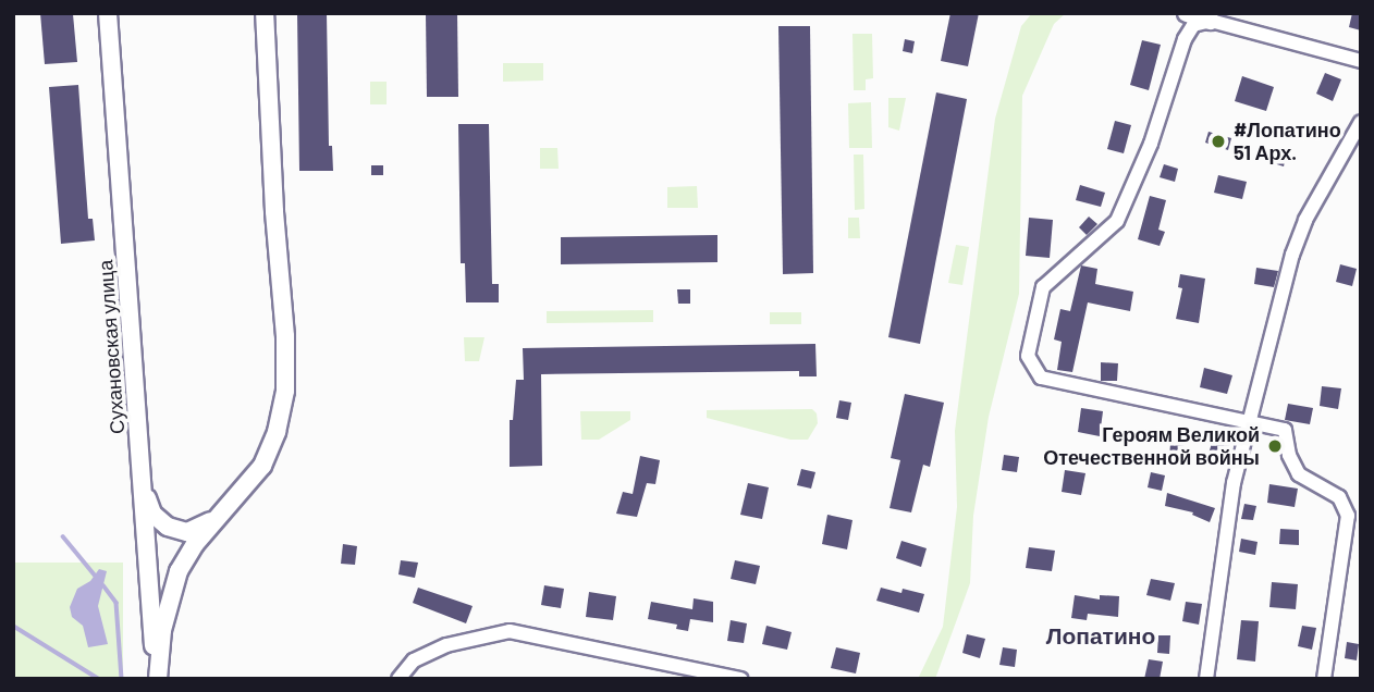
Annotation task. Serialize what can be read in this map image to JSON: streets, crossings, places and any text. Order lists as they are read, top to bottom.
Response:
{
  "streets": {
    "street": ["Сухановская улица"]
  },
  "districts": ["Лопатино"],
  "places": ["#Лопатино 51 Арх.", "Героям Великой Отечественной войны"]
}
